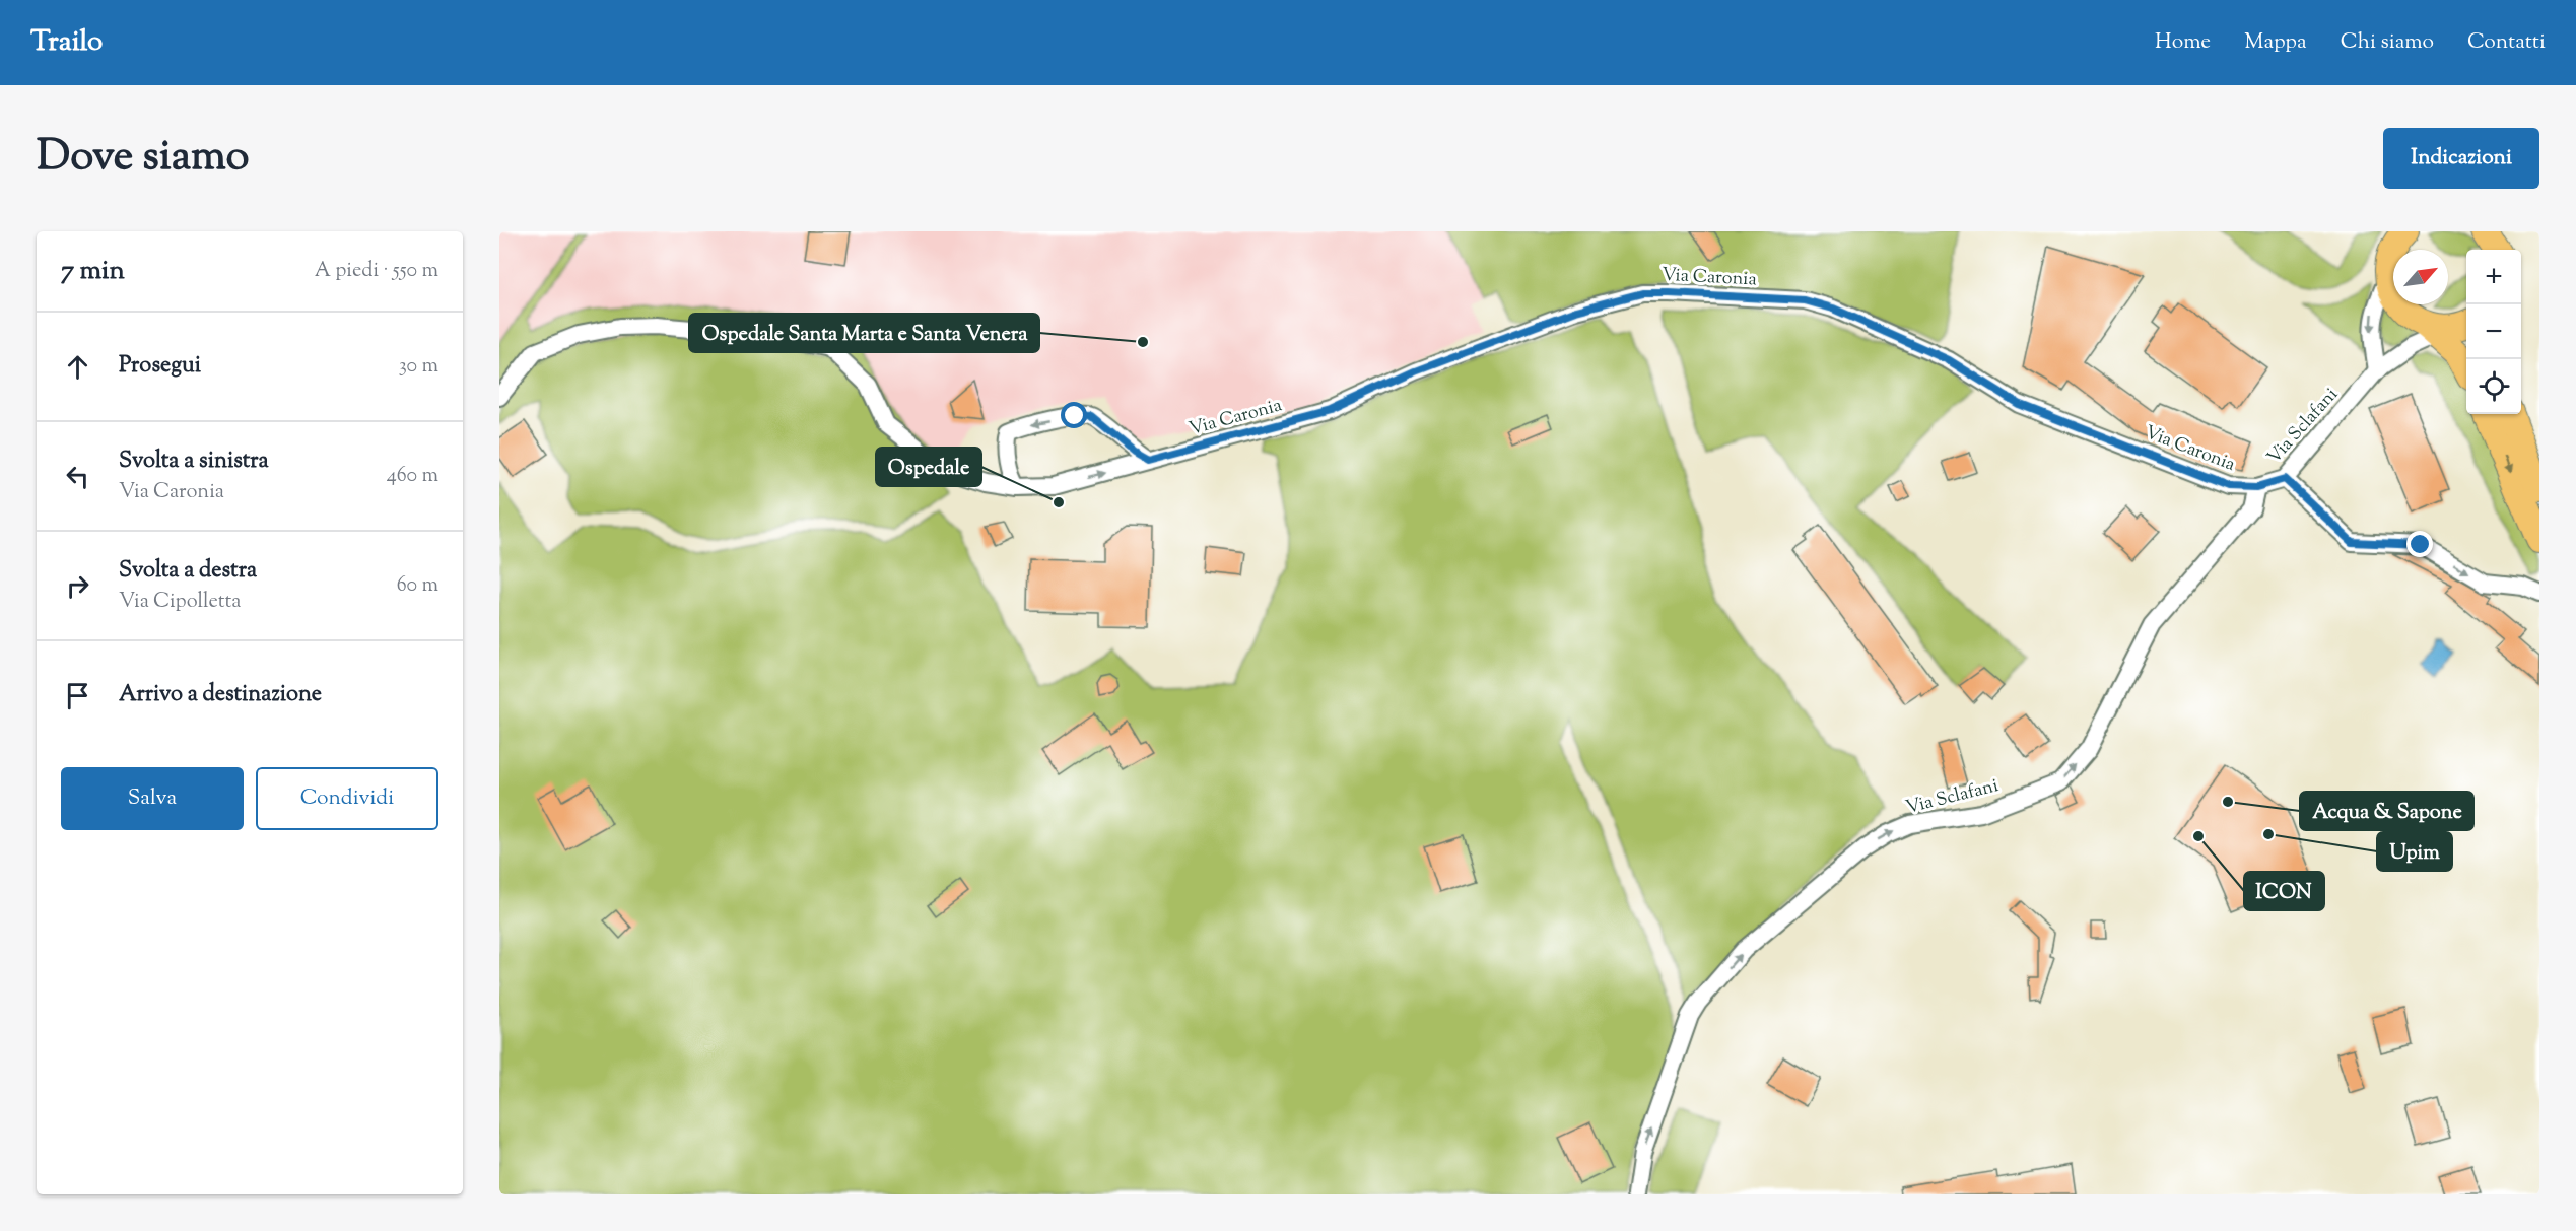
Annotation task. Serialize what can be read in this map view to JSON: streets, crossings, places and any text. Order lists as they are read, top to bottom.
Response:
{
  "streets": {
    "street": ["Via Caronia", "Via Sclafani"]
  },
  "crossings": [
    ["Via Caronia", "Via Sclafani"]
  ],
  "one_way": ["Via Sclafani"],
  "places": [
    "Ospedale Santa Marta e Santa Venera",
    "Ospedale",
    "Acqua & Sapone",
    "Upim",
    "ICON"
  ],
  "north": "top right",
  "page": {
    "header": "Trailo",
    "nav": [
      "Home",
      "Mappa",
      "Chi siamo",
      "Contatti"
    ],
    "title": "Dove siamo",
    "buttons": [
      "Indicazioni",
      ["Salva", "Condividi"]
    ],
    "heading": ["7 min", "A piedi · 550 m"],
    "map_buttons": ["+", "−"],
    "list": [
      ["Prosegui", "30 m"],
      ["Svolta a sinistra", "Via Caronia", "460 m"],
      ["Svolta a destra", "Via Cipolletta", "60 m"],
      "Arrivo a destinazione"
    ]
  }
}
